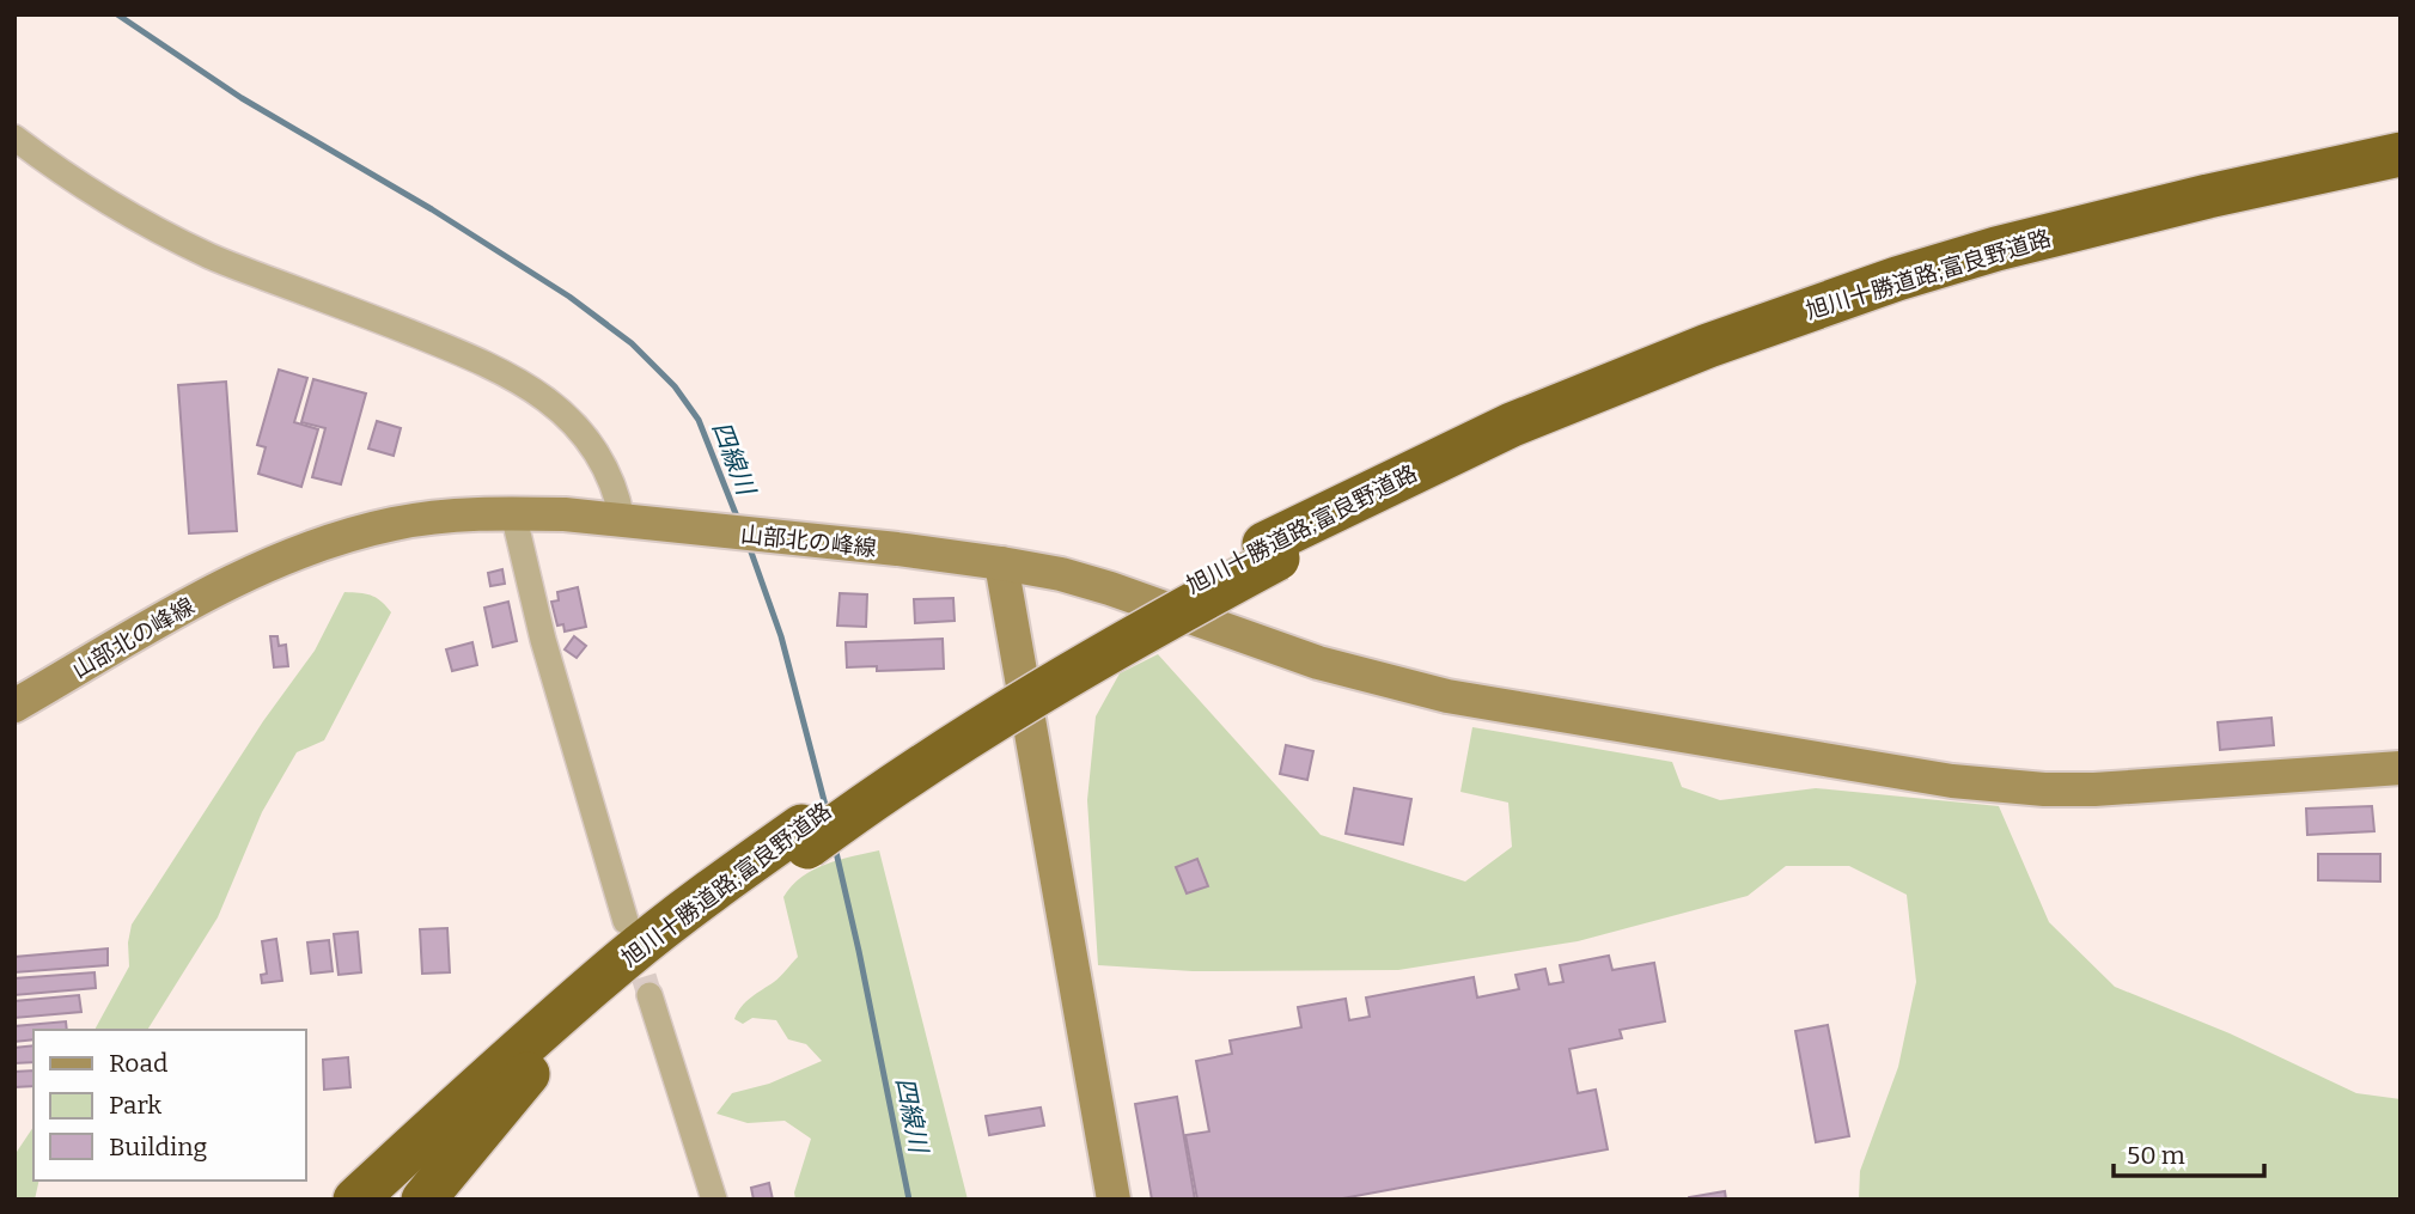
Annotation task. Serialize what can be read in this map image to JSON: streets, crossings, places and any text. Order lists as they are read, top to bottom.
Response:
{
  "streets": {
    "highway": ["旭川十勝道路;富良野道路"],
    "main road": ["山部北の峰線"]
  },
  "water": ["四線川"],
  "legend": ["Road", "Park", "Building"],
  "scale_bar": "50 m"
}
